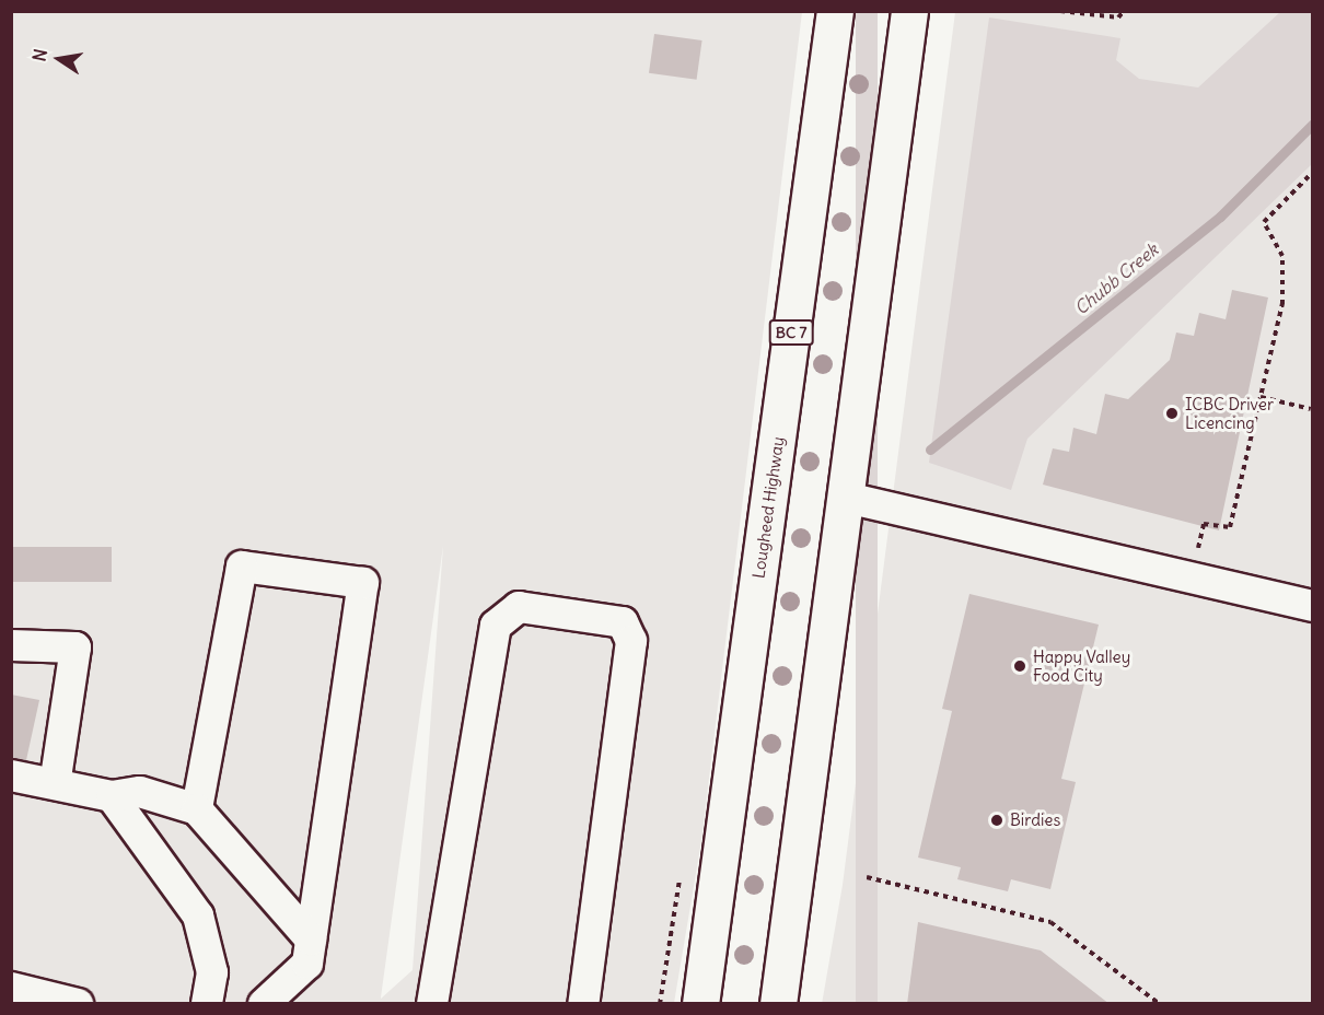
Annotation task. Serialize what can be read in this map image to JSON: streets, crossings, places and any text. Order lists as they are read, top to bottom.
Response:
{
  "streets": {
    "main road": ["BC 7", "Lougheed Highway"]
  },
  "water": ["Chubb Creek"],
  "places": ["ICBC Driver Licencing", "Happy Valley Food City", "Birdies"],
  "north": "left"
}
